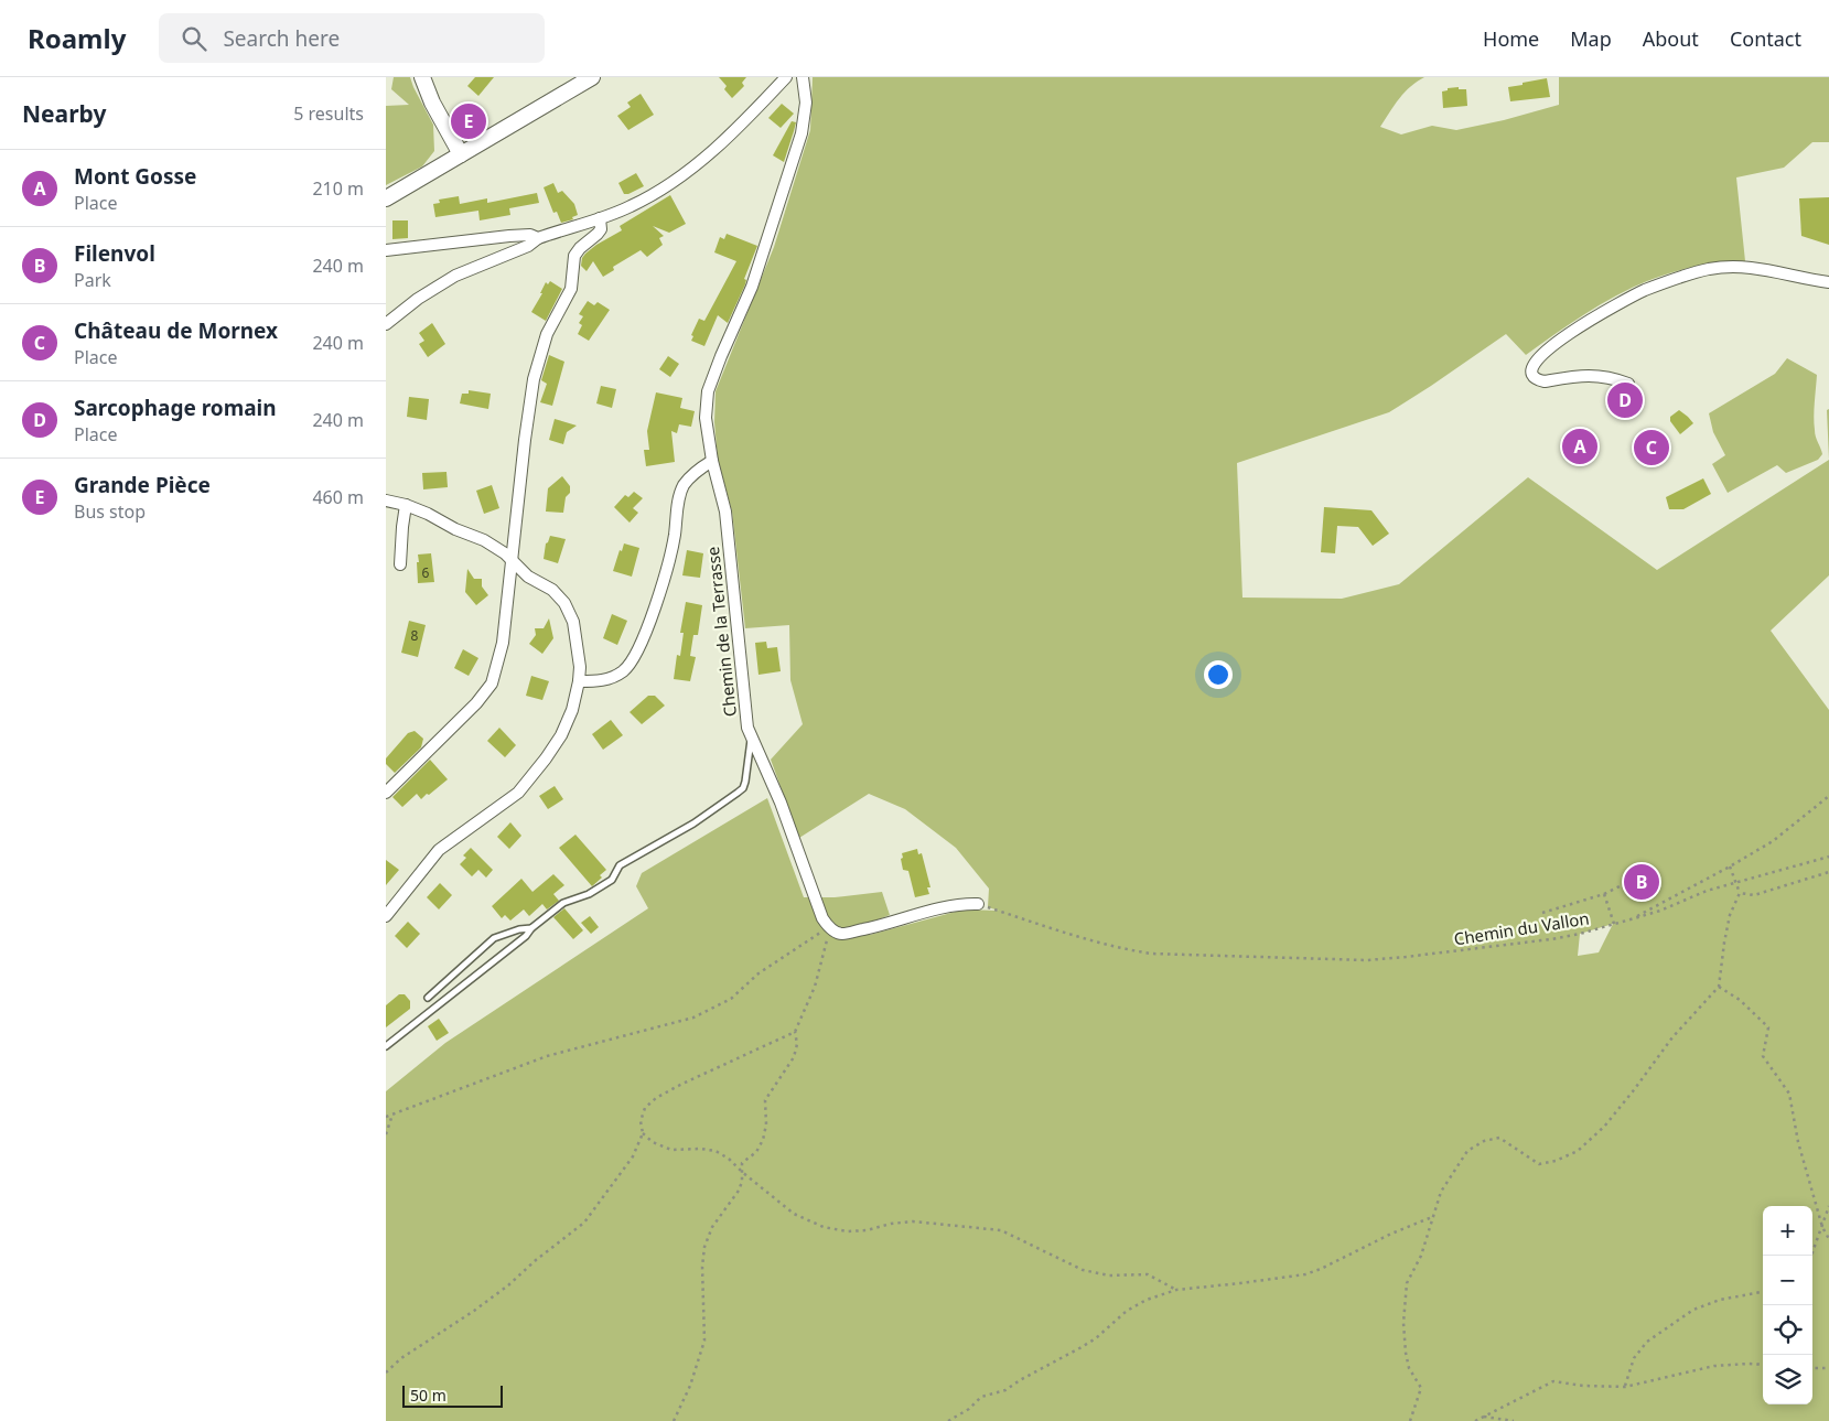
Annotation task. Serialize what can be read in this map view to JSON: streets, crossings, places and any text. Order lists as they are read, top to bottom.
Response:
{
  "streets": {
    "street": ["Chemin de la Terrasse"],
    "path": ["Chemin du Vallon"]
  },
  "house_numbers": ["6", "8"],
  "scale_bar": "50 m",
  "page": {
    "header": "Roamly",
    "search": "Search here",
    "nav": [
      "Home",
      "Map",
      "About",
      "Contact"
    ],
    "heading": ["Nearby", "5 results"],
    "pins": [
      "E",
      "D",
      "A",
      "C",
      "B"
    ],
    "list": [
      {
        "mark": "A",
        "name": "Mont Gosse",
        "note": "Place",
        "value": "210 m"
      },
      {
        "mark": "B",
        "name": "Filenvol",
        "note": "Park",
        "value": "240 m"
      },
      {
        "mark": "C",
        "name": "Château de Mornex",
        "note": "Place",
        "value": "240 m"
      },
      {
        "mark": "D",
        "name": "Sarcophage romain",
        "note": "Place",
        "value": "240 m"
      },
      {
        "mark": "E",
        "name": "Grande Pièce",
        "note": "Bus stop",
        "value": "460 m"
      }
    ],
    "map_buttons": ["+", "−"],
    "scale": "50 m"
  }
}
